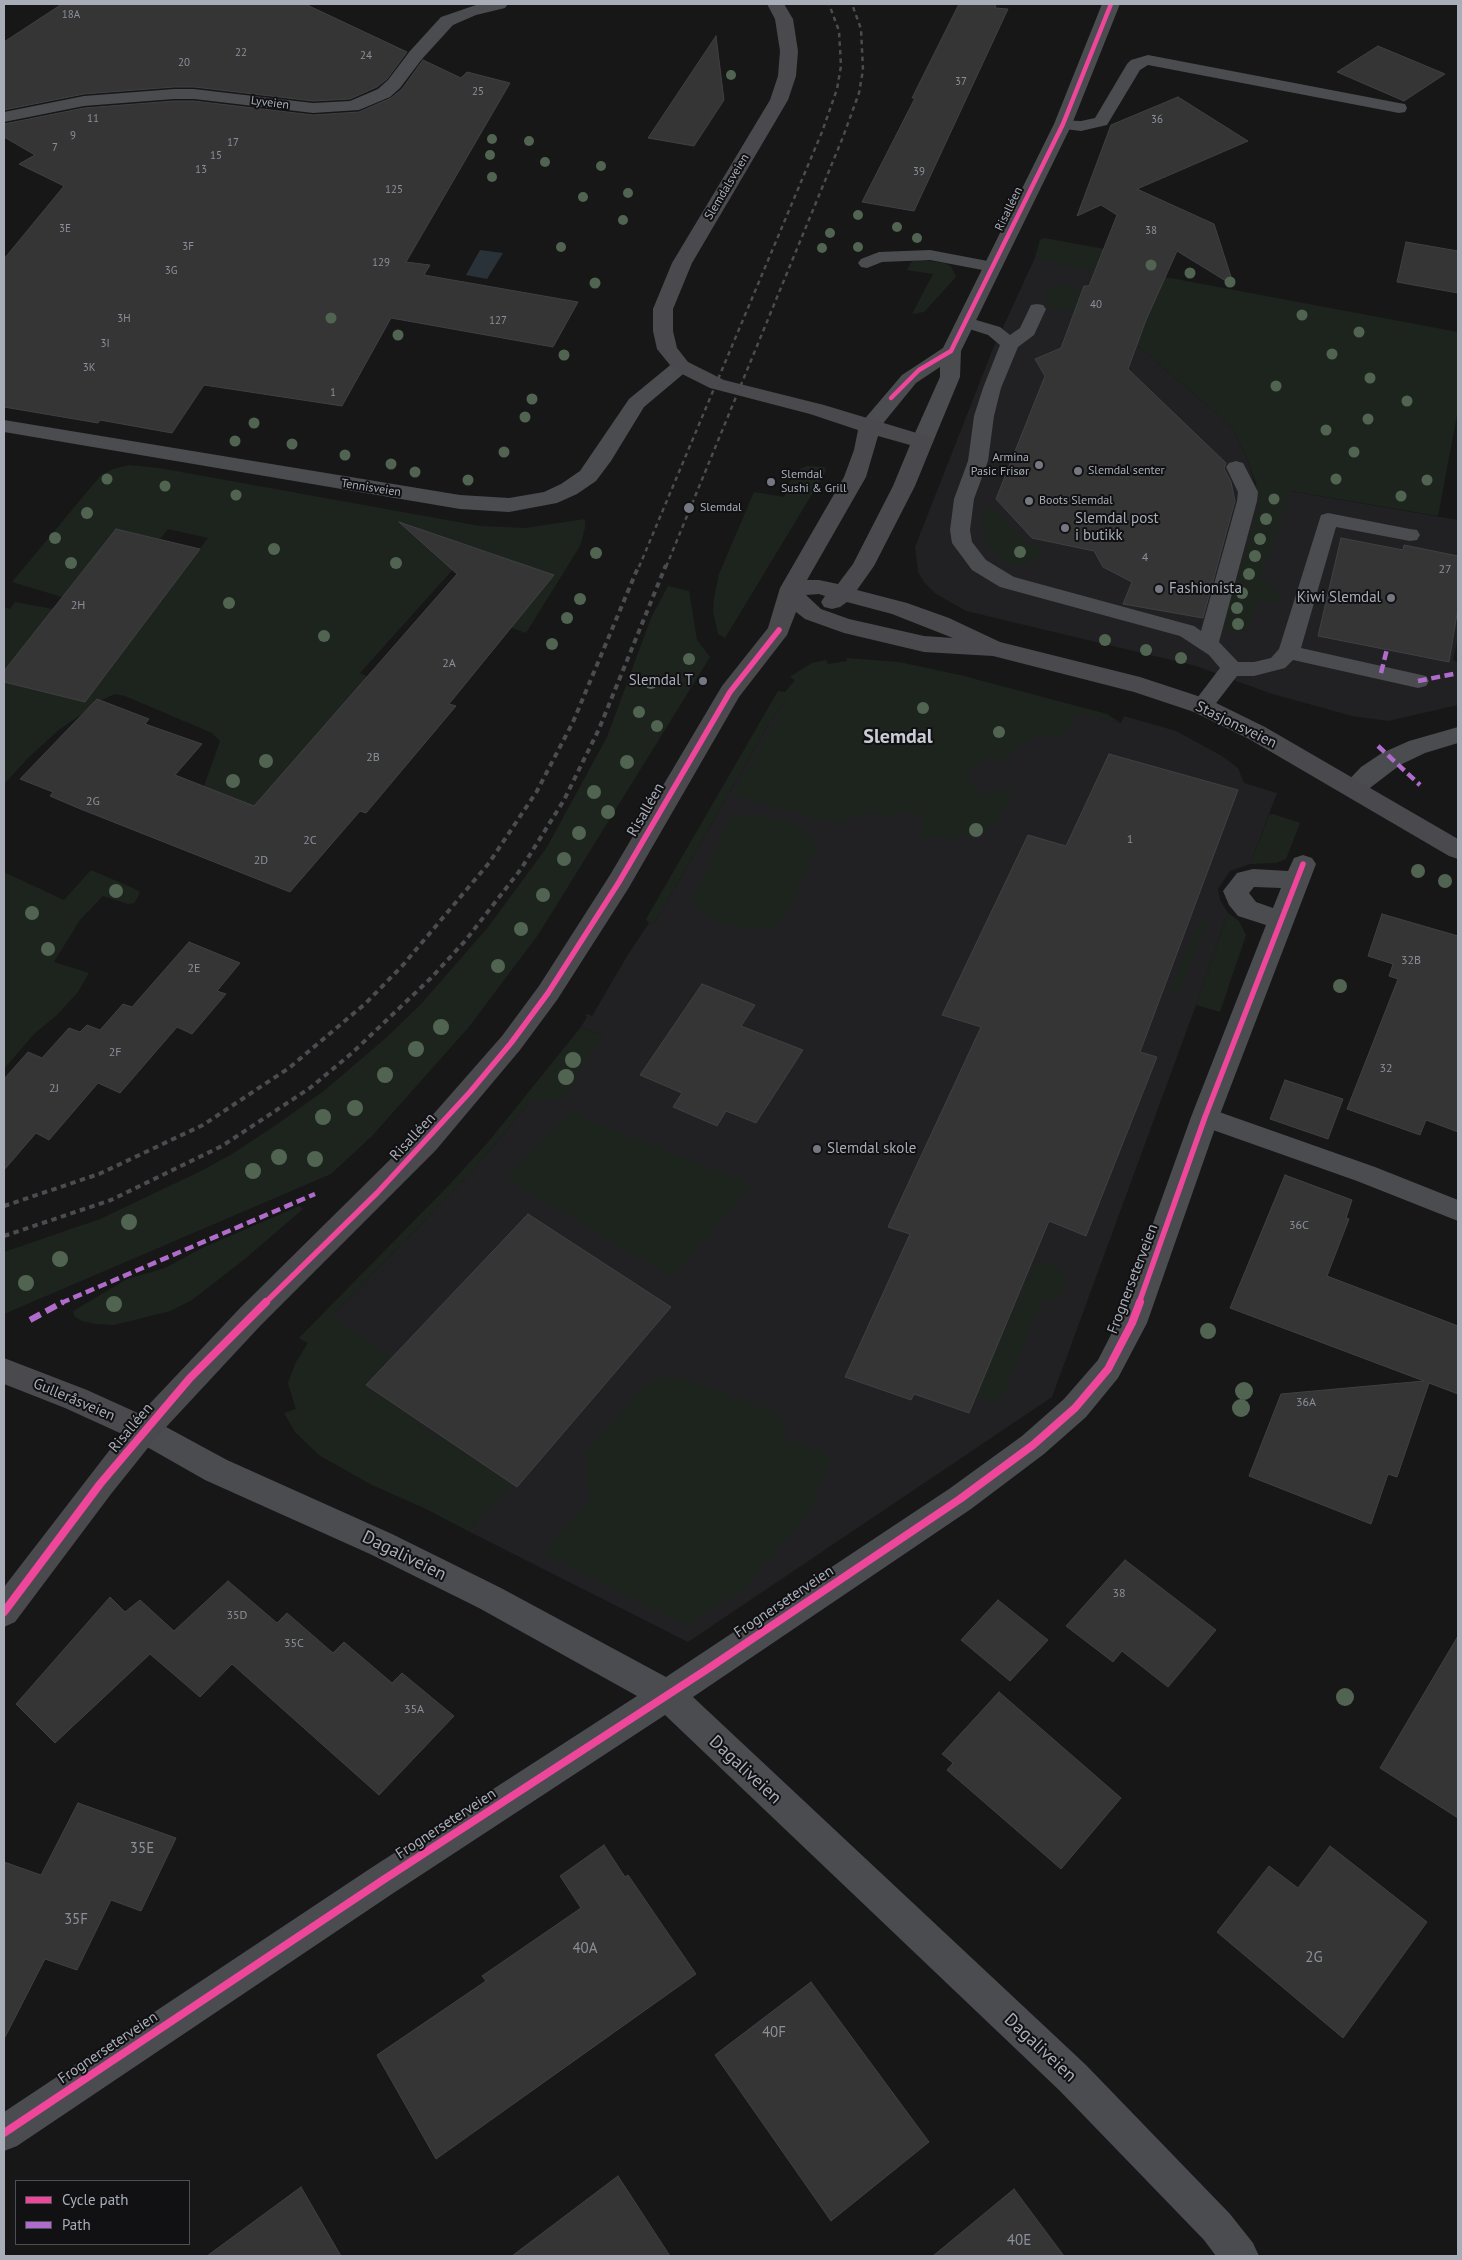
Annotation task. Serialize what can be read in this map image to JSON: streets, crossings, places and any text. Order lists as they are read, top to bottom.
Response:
{
  "streets": {
    "main road": [
      "Slemdalsveien",
      "Risalléen",
      "Stasjonsveien",
      "Gulleråsveien"
    ],
    "street": [
      "Lyveien",
      "Tennisveien",
      "Frognerseterveien",
      "Dagaliveien"
    ]
  },
  "crossings": [
    ["Slemdalsveien", "Tennisveien"],
    ["Risalléen", "Stasjonsveien"],
    ["Risalléen", "Gulleråsveien"],
    ["Risalléen", "Dagaliveien"],
    ["Frognerseterveien", "Dagaliveien"],
    ["Gulleråsveien", "Dagaliveien"]
  ],
  "districts": ["Slemdal"],
  "places": [
    "Armina Pasic Frisør",
    "Slemdal senter",
    "Slemdal Sushi & Grill",
    "Boots Slemdal",
    "Slemdal",
    "Slemdal post i butikk",
    "Fashionista",
    "Kiwi Slemdal",
    "Slemdal T",
    "Slemdal skole"
  ],
  "house_numbers": [
    "18A",
    "22",
    "24",
    "20",
    "37",
    "25",
    "11",
    "36",
    "9",
    "17",
    "7",
    "15",
    "13",
    "39",
    "125",
    "3E",
    "38",
    "3F",
    "129",
    "3G",
    "40",
    "3H",
    "127",
    "3I",
    "3K",
    "1",
    "4",
    "27",
    "2H",
    "2A",
    "2B",
    "2G",
    "1",
    "2C",
    "2D",
    "32B",
    "2E",
    "2F",
    "32",
    "2J",
    "36C",
    "36A",
    "38",
    "35D",
    "35C",
    "35A",
    "35E",
    "35F",
    "40A",
    "2G",
    "40F",
    "40E"
  ],
  "legend": ["Cycle path", "Path"]
}
